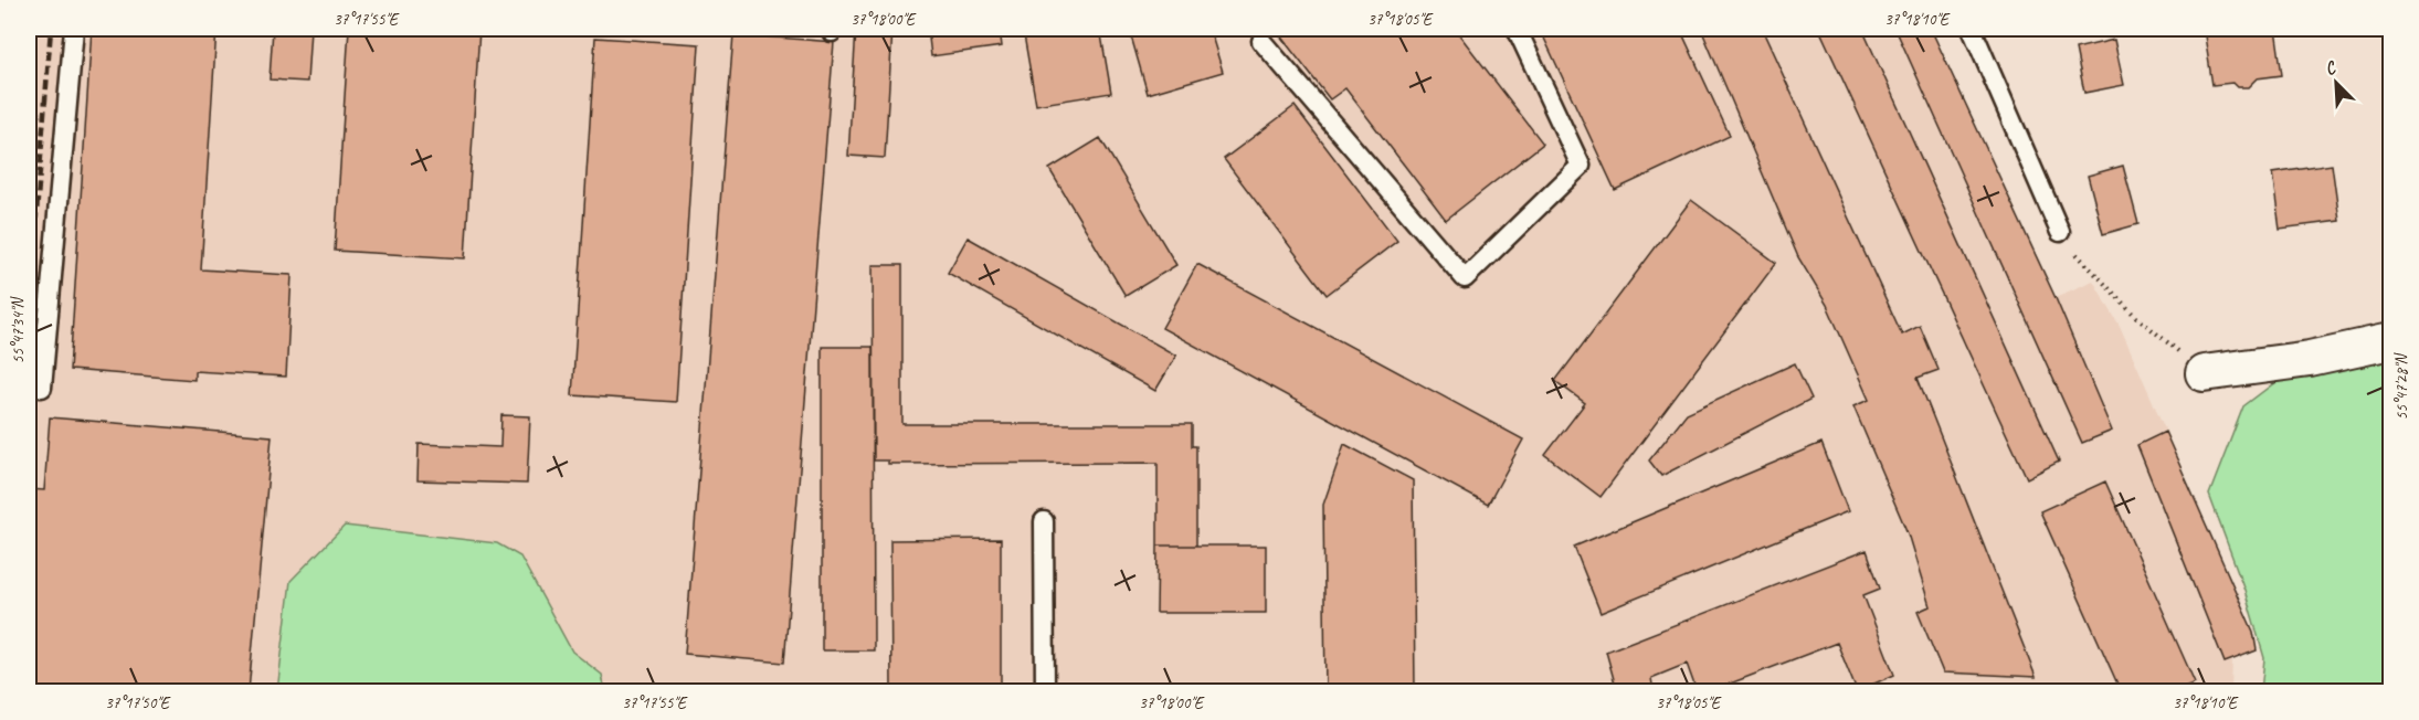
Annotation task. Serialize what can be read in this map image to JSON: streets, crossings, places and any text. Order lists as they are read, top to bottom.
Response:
{
  "north": "top left",
  "coordinates": [
    "37°17'55\"E",
    "37°18'00\"E",
    "37°18'05\"E",
    "37°18'10\"E",
    "55°47'34\"N",
    "55°47'28\"N",
    "37°17'50\"E"
  ]
}
